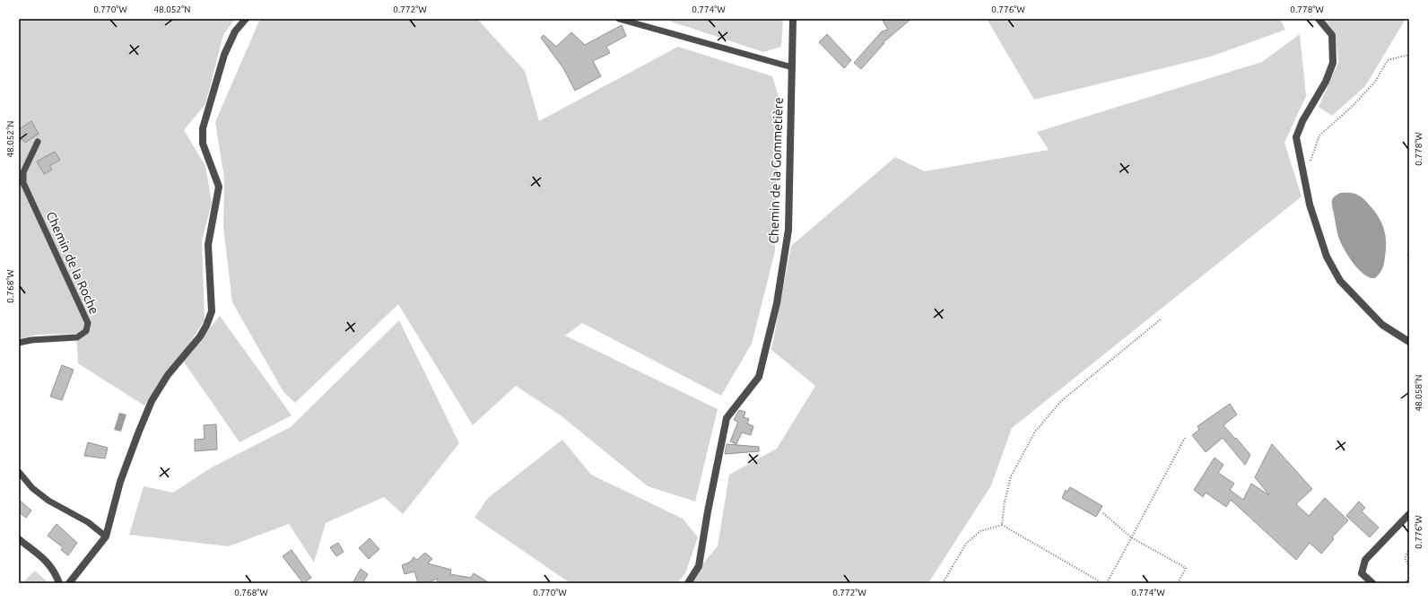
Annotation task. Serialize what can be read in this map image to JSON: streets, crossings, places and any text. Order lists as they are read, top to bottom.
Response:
{
  "streets": {
    "street": ["Chemin de la Gommetière"],
    "lane": ["Chemin de la Roche"]
  },
  "coordinates": [
    "0.770°W",
    "48.052°N",
    "0.772°W",
    "0.774°W",
    "0.776°W",
    "0.778°W",
    "0.768°W",
    "48.058°N"
  ]
}
